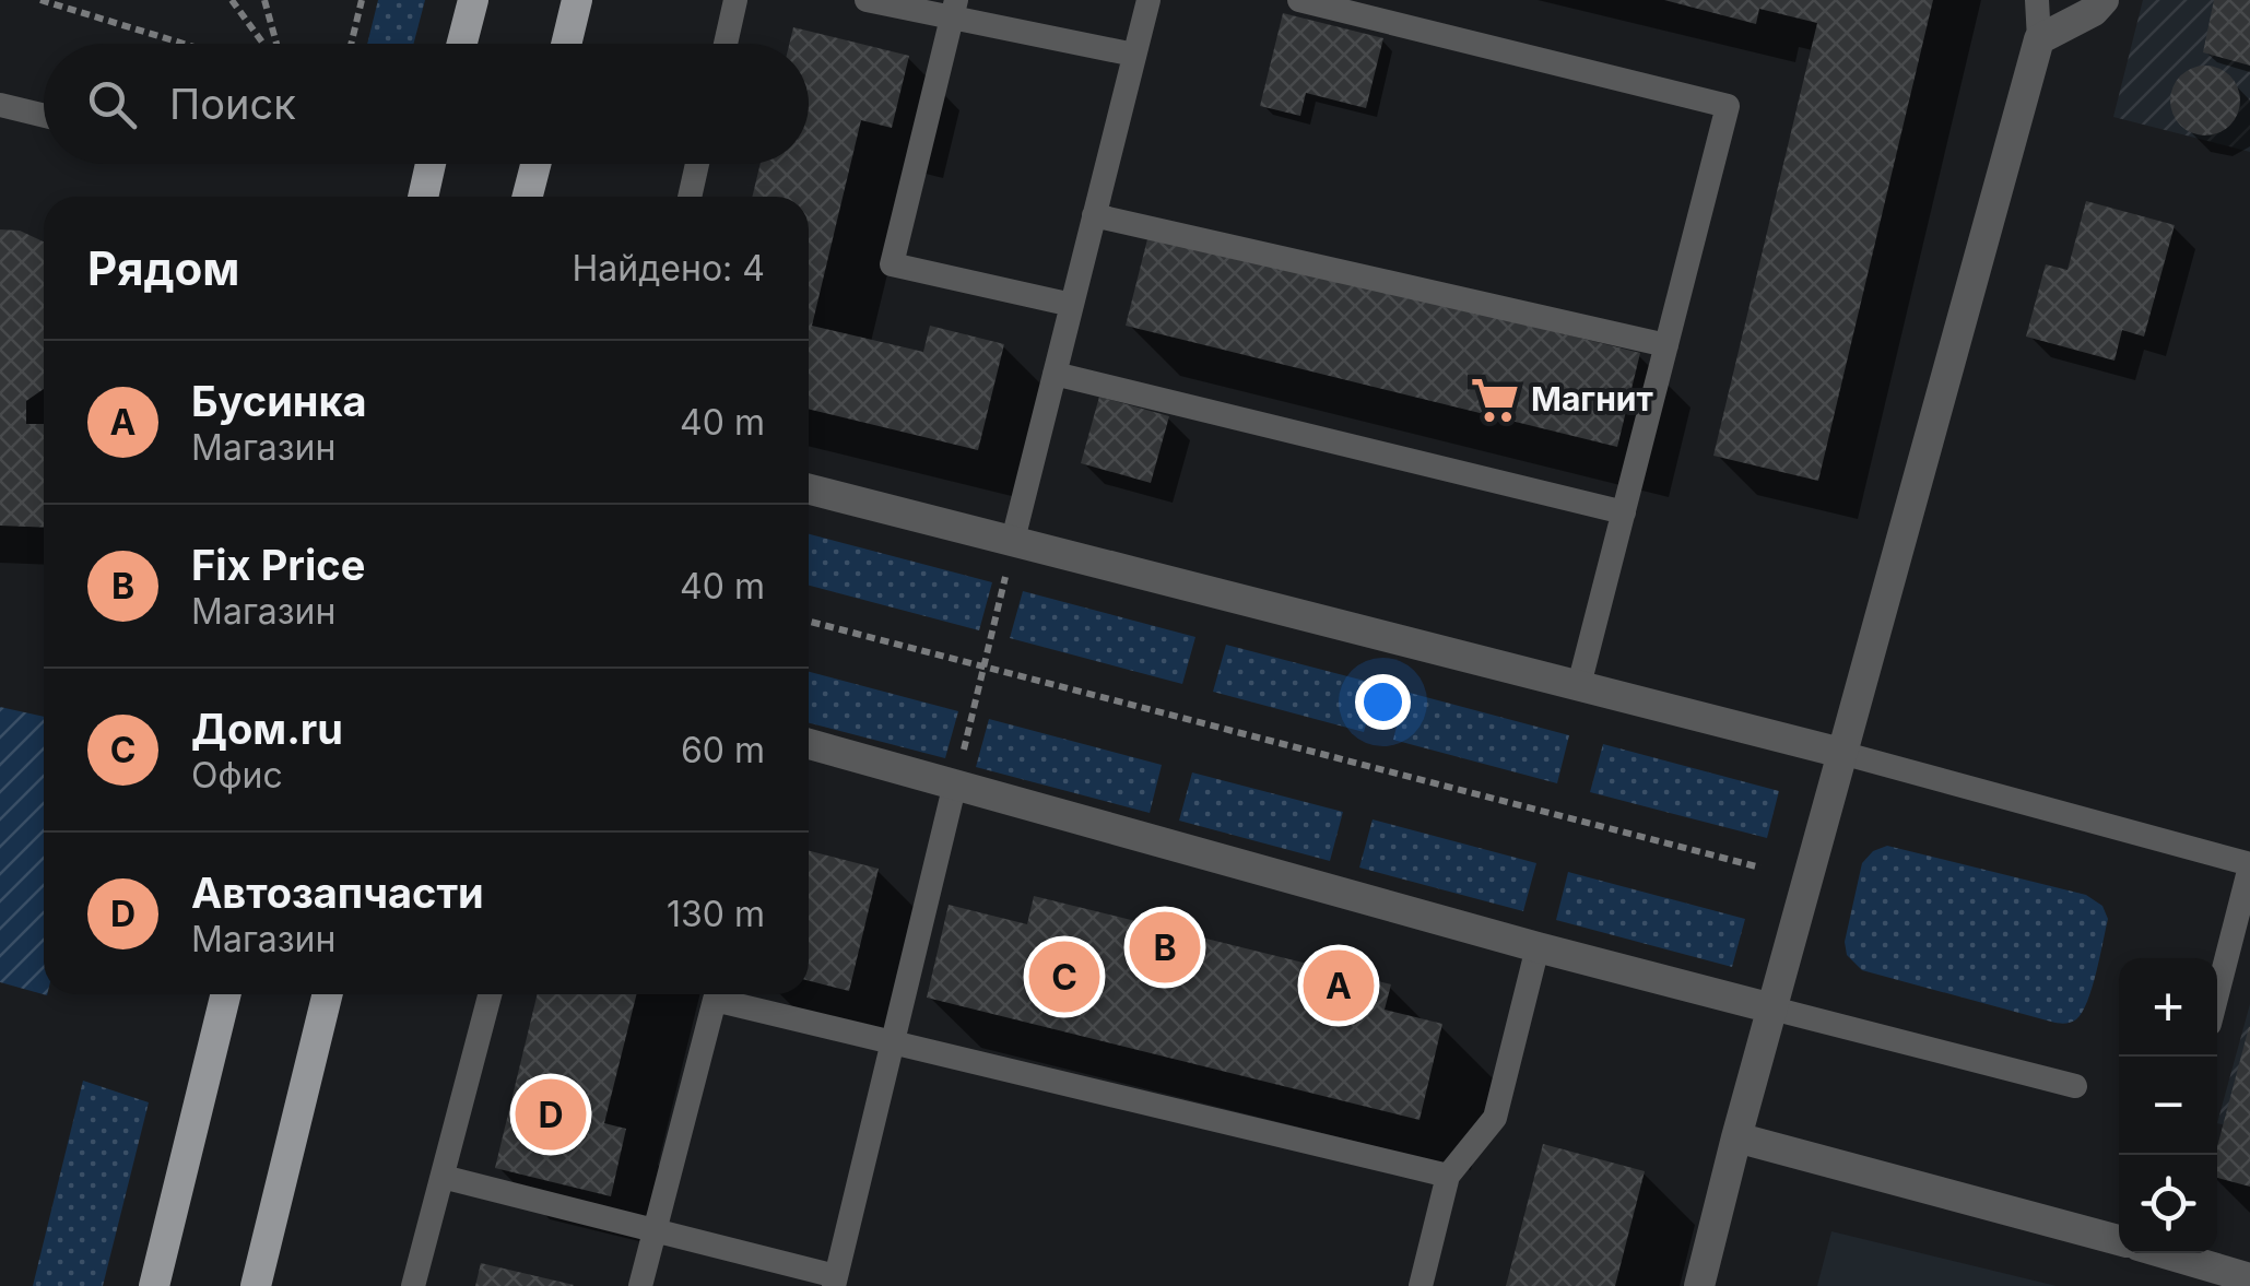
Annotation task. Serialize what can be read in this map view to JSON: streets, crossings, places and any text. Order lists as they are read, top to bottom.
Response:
{
  "places": {
    "supermarket": ["Магнит"]
  },
  "page": {
    "search": "Поиск",
    "heading": ["Рядом", "Найдено: 4"],
    "list": [
      {
        "mark": "A",
        "name": "Бусинка",
        "note": "Магазин",
        "value": "40 m"
      },
      {
        "mark": "B",
        "name": "Fix Price",
        "note": "Магазин",
        "value": "40 m"
      },
      {
        "mark": "C",
        "name": "Дом.ru",
        "note": "Офис",
        "value": "60 m"
      },
      {
        "mark": "D",
        "name": "Автозапчасти",
        "note": "Магазин",
        "value": "130 m"
      }
    ],
    "pins": [
      "B",
      "C",
      "A",
      "D"
    ],
    "map_buttons": ["+", "−"]
  }
}
